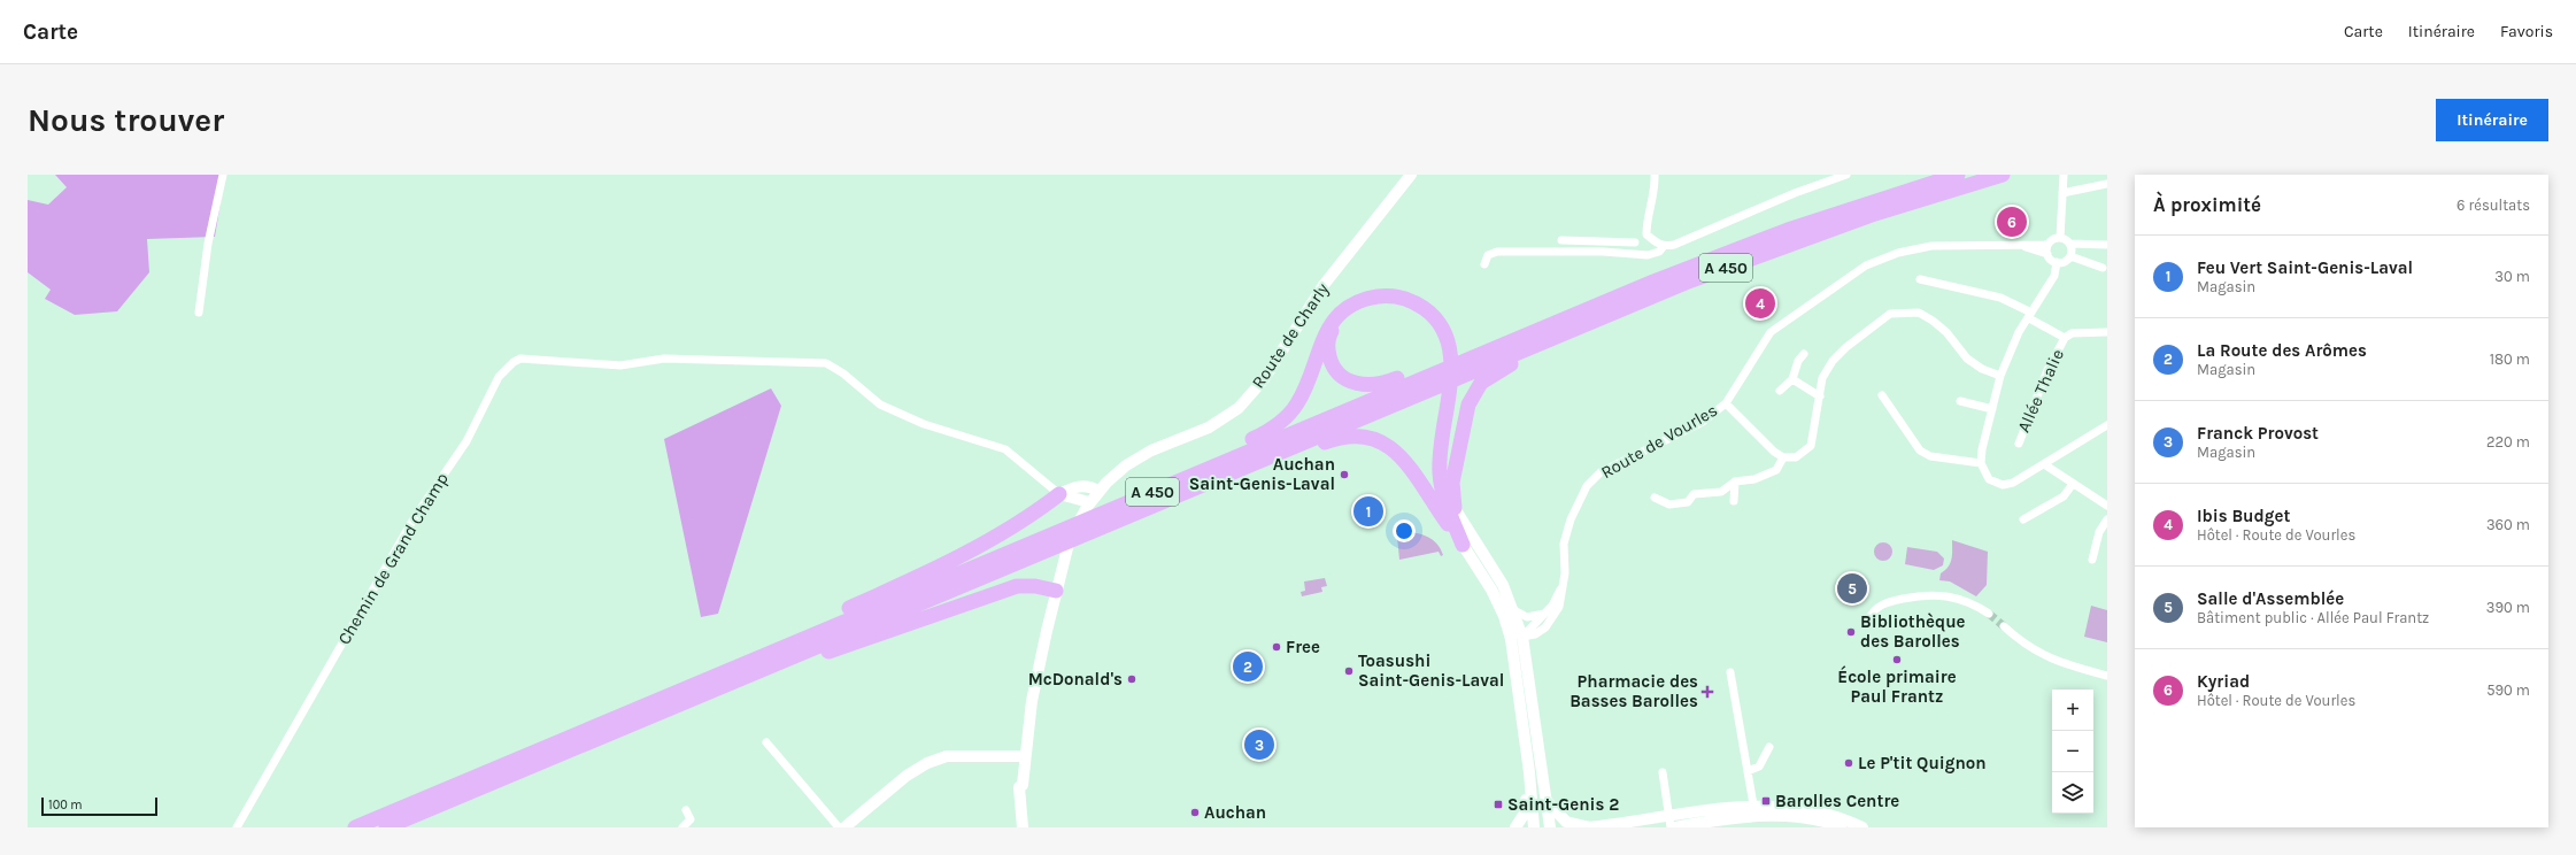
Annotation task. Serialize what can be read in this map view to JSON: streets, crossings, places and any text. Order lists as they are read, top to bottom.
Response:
{
  "streets": {
    "highway": ["A 450"],
    "street": [
      "Route de Charly",
      "Allée Thalie",
      "Route de Vourles",
      "Chemin de Grand Champ"
    ]
  },
  "places": {
    "other": [
      "Auchan Saint-Genis-Laval",
      "Bibliothèque des Barolles",
      "Free",
      "École primaire Paul Frantz",
      "Toasushi Saint-Genis-Laval",
      "McDonald's",
      "Le P'tit Quignon",
      "Auchan"
    ],
    "health": ["Pharmacie des Basses Barolles"],
    "transit": ["Barolles Centre", "Saint-Genis 2"]
  },
  "scale_bar": "100 m",
  "page": {
    "header": "Carte",
    "nav": ["Carte", "Itinéraire", "Favoris"],
    "buttons": "Itinéraire",
    "title": "Nous trouver",
    "heading": ["À proximité", "6 résultats"],
    "pins": [
      "6",
      "4",
      "1",
      "5",
      "2",
      "3"
    ],
    "list": [
      {
        "mark": "1",
        "name": "Feu Vert Saint-Genis-Laval",
        "note": "Magasin",
        "value": "30 m"
      },
      {
        "mark": "2",
        "name": "La Route des Arômes",
        "note": "Magasin",
        "value": "180 m"
      },
      {
        "mark": "3",
        "name": "Franck Provost",
        "note": "Magasin",
        "value": "220 m"
      },
      {
        "mark": "4",
        "name": "Ibis Budget",
        "note": "Hôtel · Route de Vourles",
        "value": "360 m"
      },
      {
        "mark": "5",
        "name": "Salle d'Assemblée",
        "note": "Bâtiment public · Allée Paul Frantz",
        "value": "390 m"
      },
      {
        "mark": "6",
        "name": "Kyriad",
        "note": "Hôtel · Route de Vourles",
        "value": "590 m"
      }
    ],
    "map_buttons": ["+", "−"],
    "scale": "100 m"
  }
}
